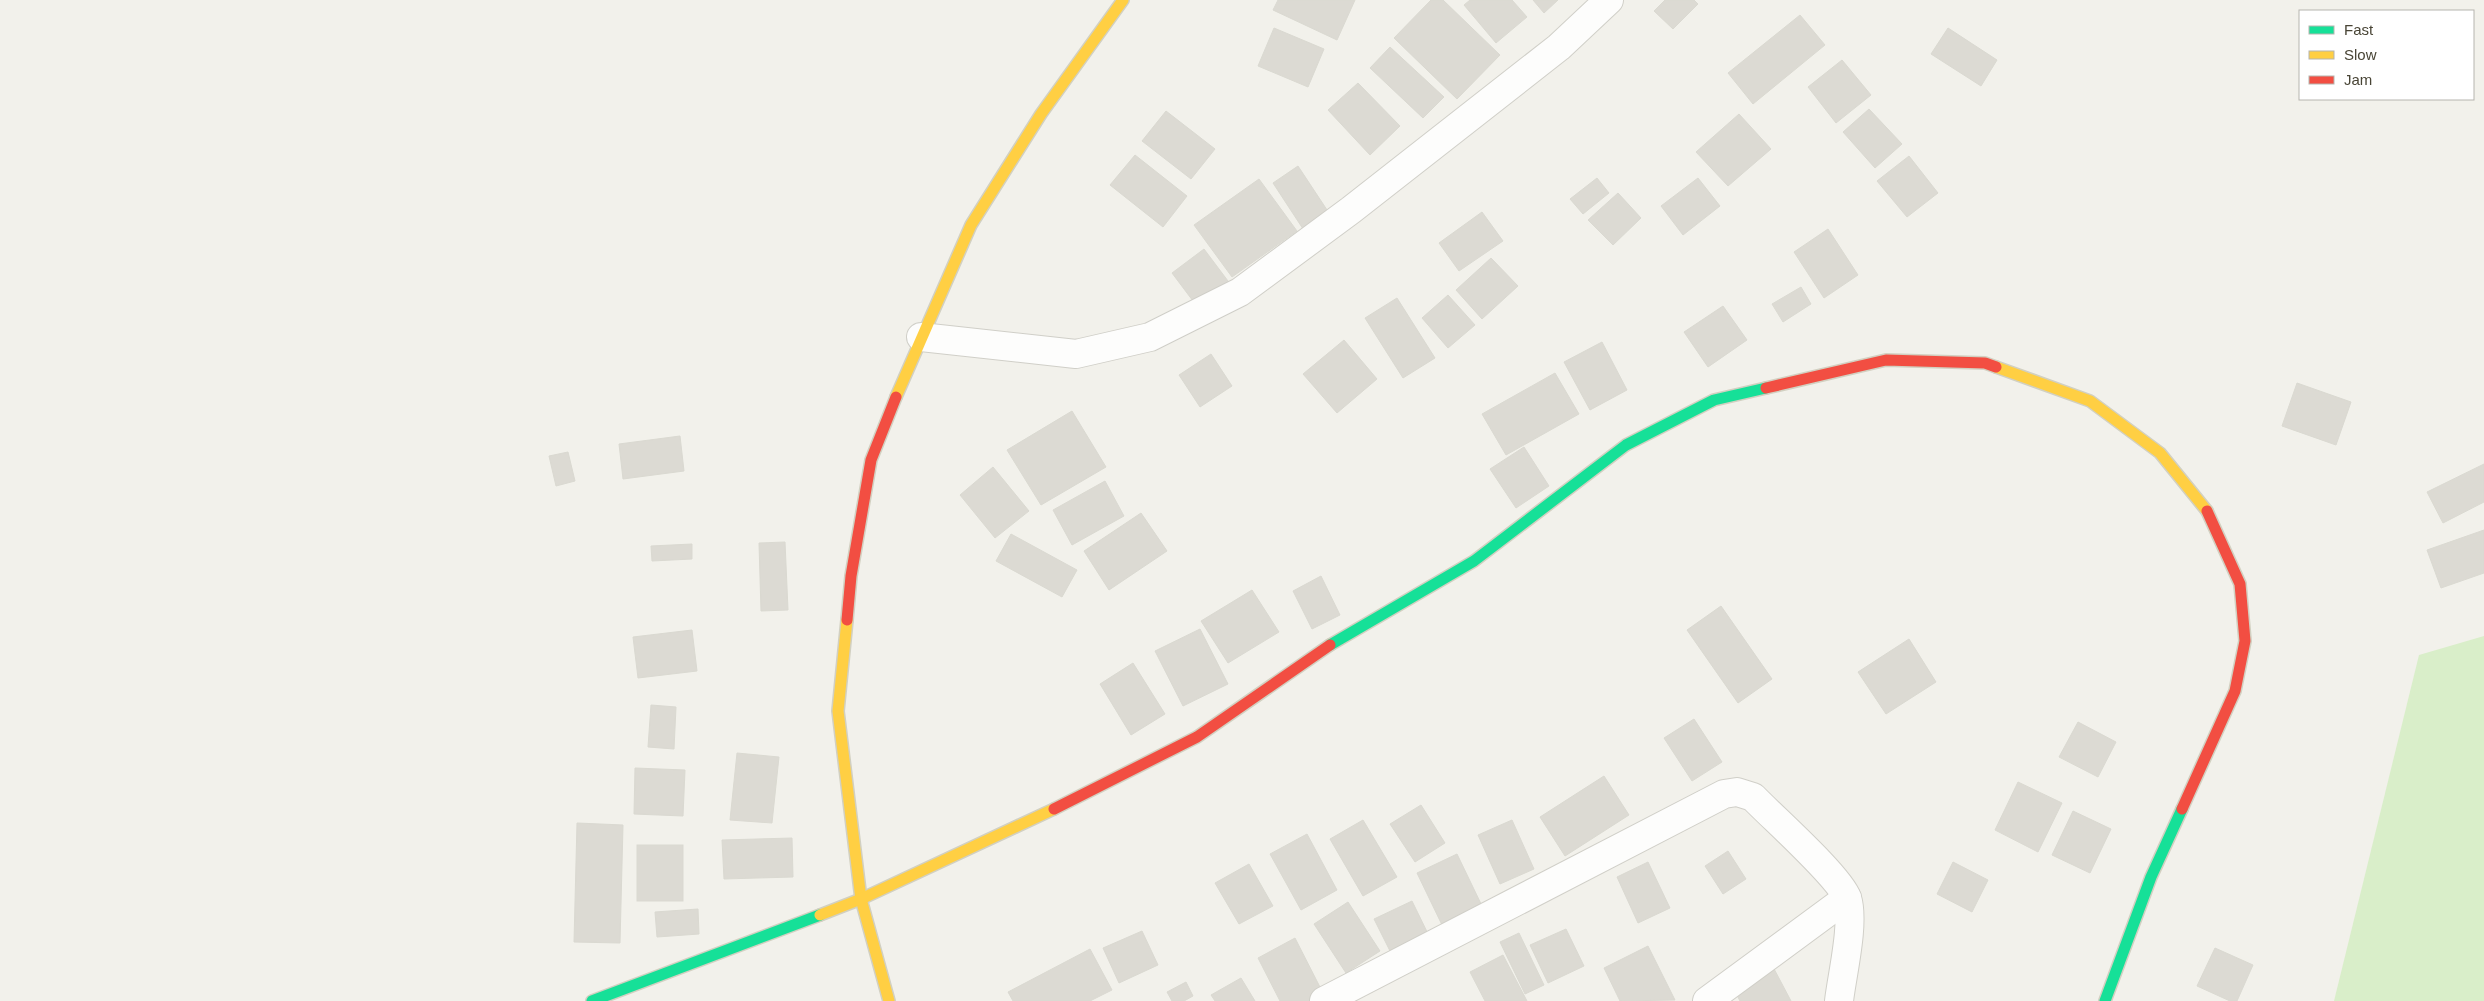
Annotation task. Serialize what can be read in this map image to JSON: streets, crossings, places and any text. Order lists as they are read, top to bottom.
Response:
{
  "legend": ["Fast", "Slow", "Jam"]
}
